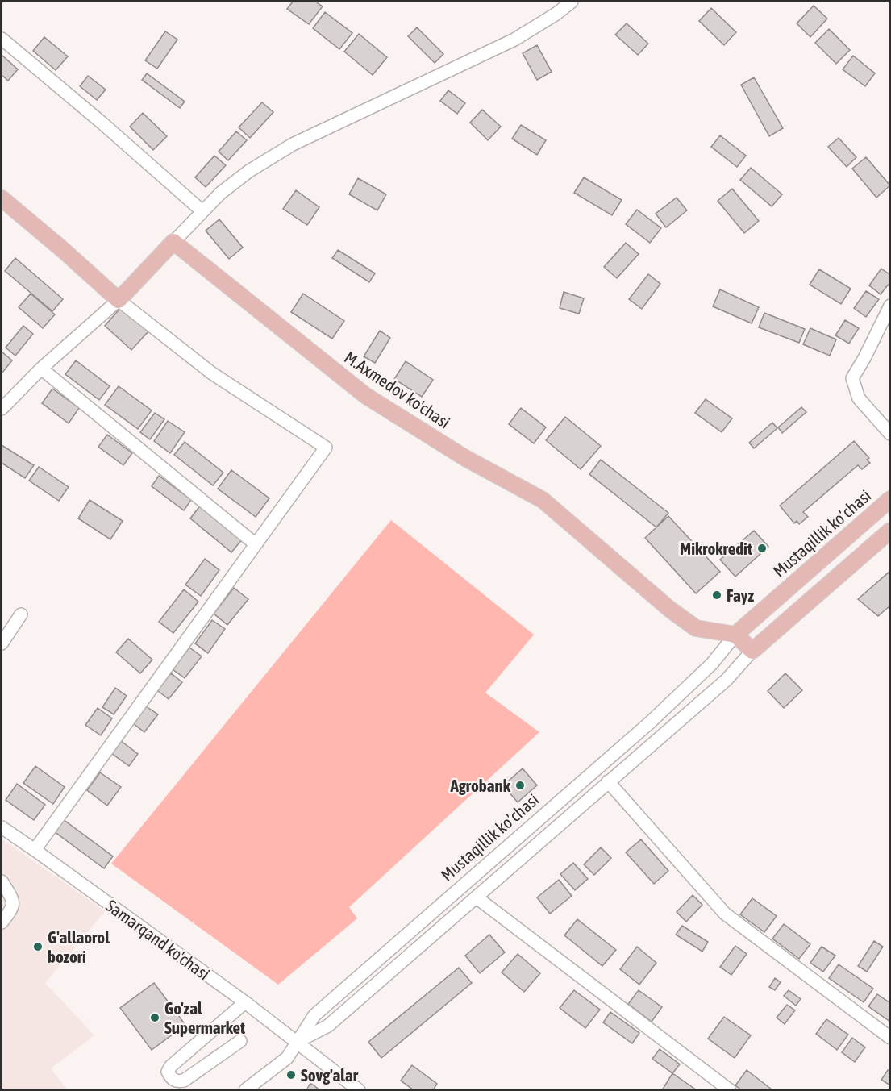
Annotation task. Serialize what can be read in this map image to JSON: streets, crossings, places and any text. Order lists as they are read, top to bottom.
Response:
{
  "streets": {
    "main road": ["M.Axmedov ko'chasi", "Mustaqillik ko’chasi"],
    "street": ["Samarqand ko'chasi"]
  },
  "crossings": [
    ["M.Axmedov ko'chasi", "Mustaqillik ko’chasi"],
    ["Mustaqillik ko’chasi", "Samarqand ko'chasi"]
  ],
  "places": [
    "Mikrokredit",
    "Fayz",
    "Agrobank",
    "G'allaorol bozori",
    "Go'zal Supermarket",
    "Sovg'alar"
  ]
}
